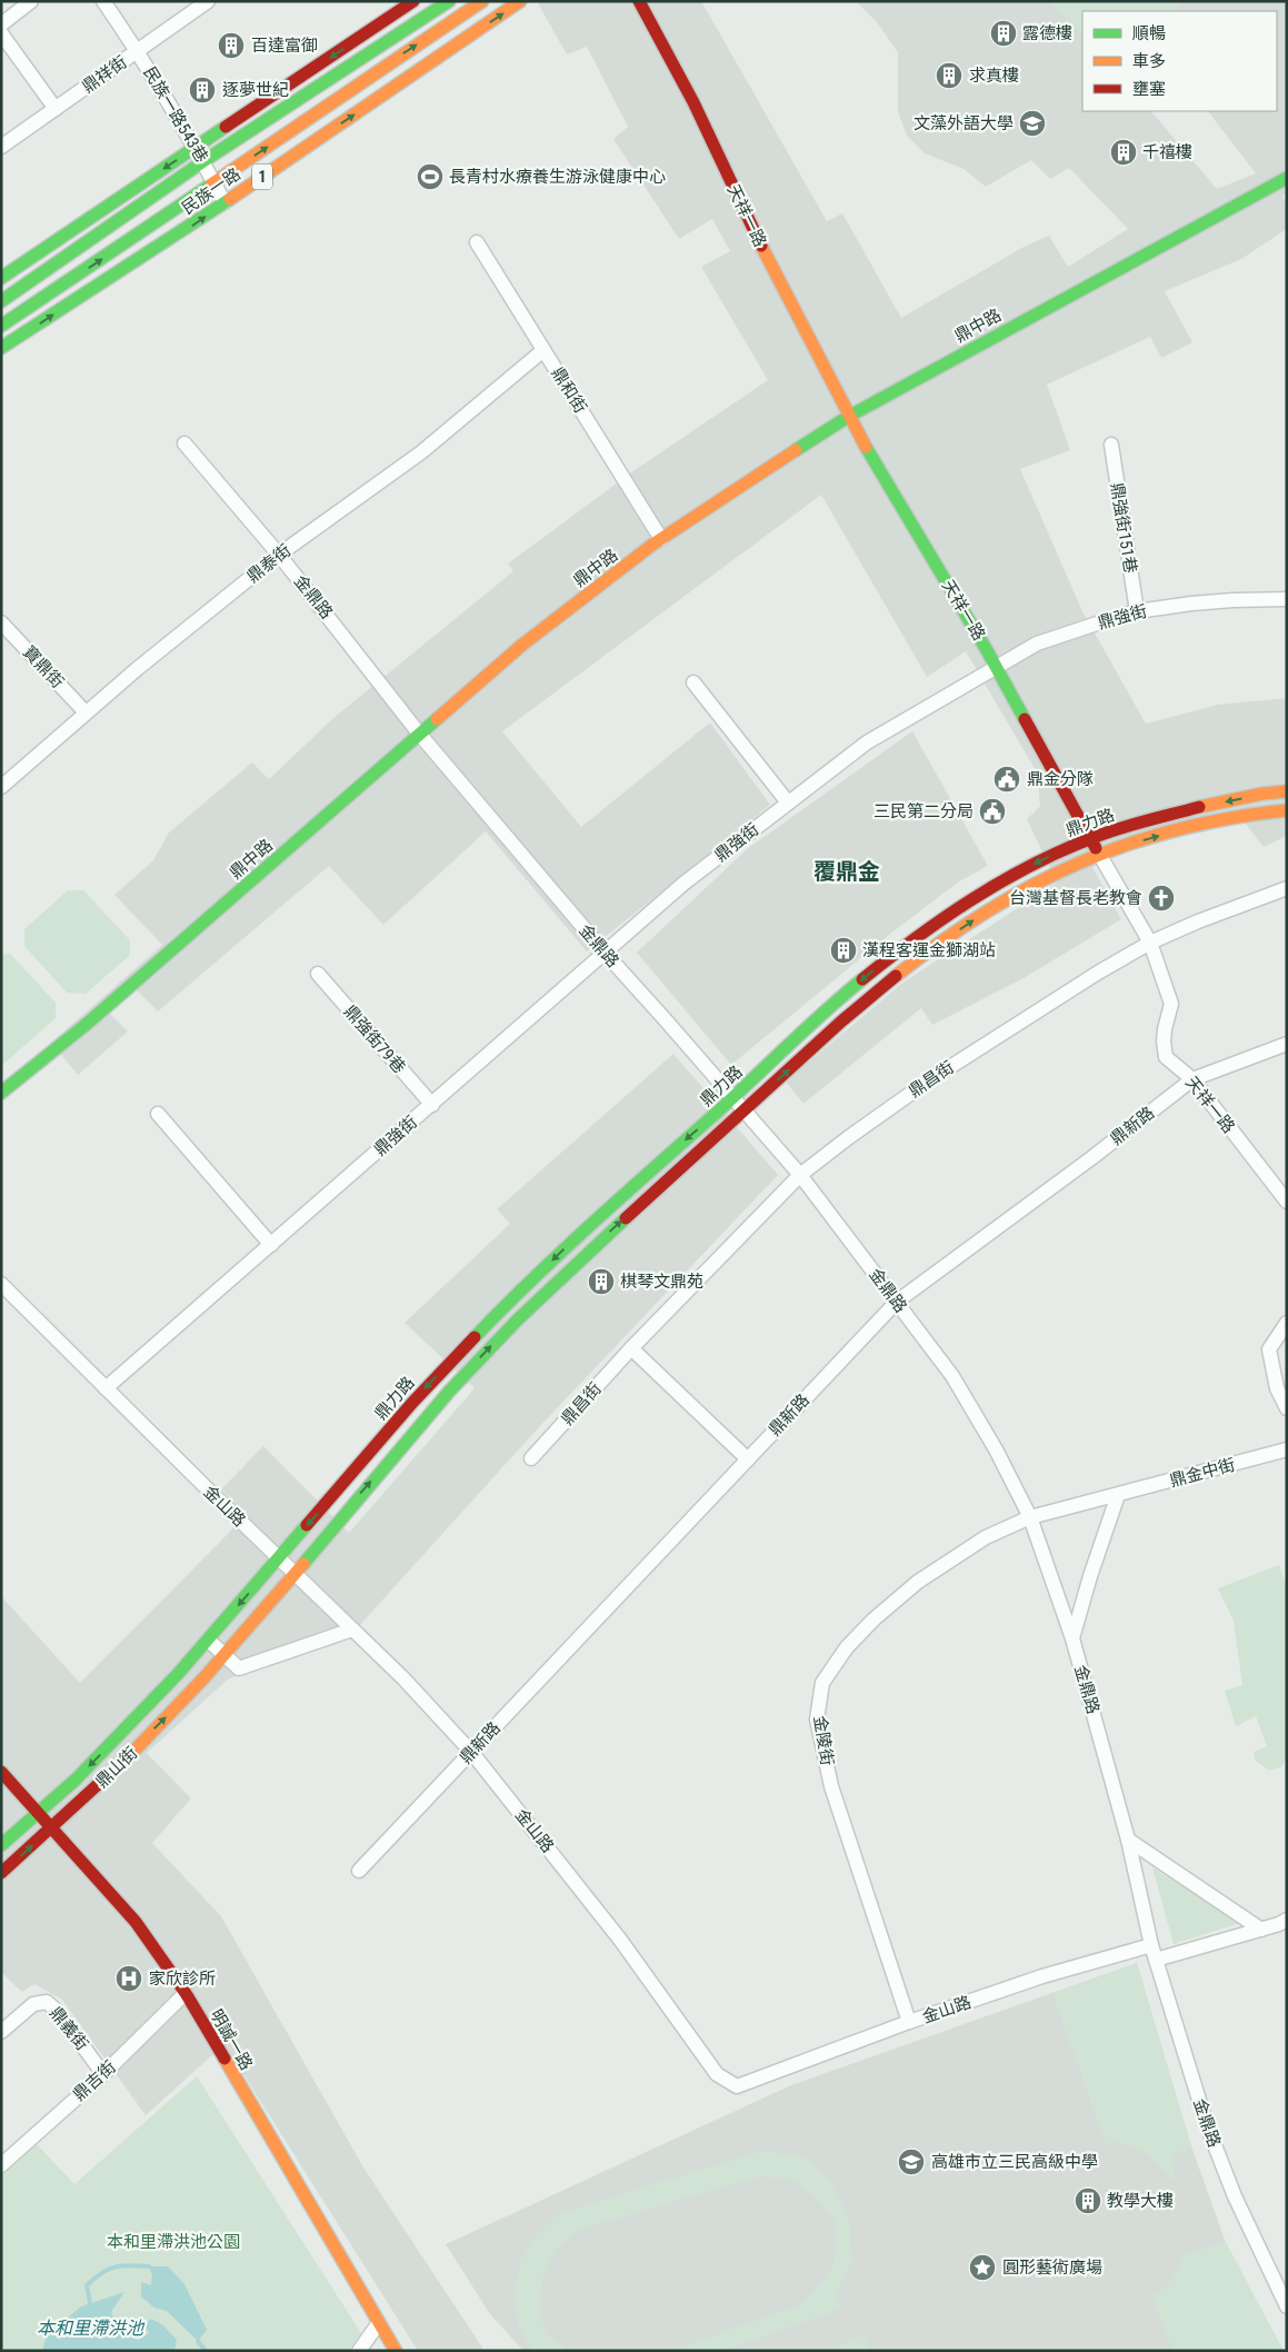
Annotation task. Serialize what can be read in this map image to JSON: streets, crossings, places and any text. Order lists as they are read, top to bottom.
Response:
{
  "streets": {
    "street": [
      "鼎祥街",
      "民族一路543巷",
      "1",
      "民族一路",
      "天祥一路",
      "鼎中路",
      "鼎和街",
      "鼎強街151巷",
      "鼎泰街",
      "金鼎路",
      "鼎強街",
      "寶鼎街",
      "鼎力路",
      "鼎強街79巷",
      "鼎昌街",
      "鼎新路",
      "鼎金中街",
      "金山路",
      "金陵街",
      "鼎山街",
      "鼎義街",
      "明誠一路",
      "鼎吉街"
    ]
  },
  "crossings": [
    ["鼎祥街", "民族一路543巷"],
    ["民族一路543巷", "民族一路"],
    ["天祥一路", "鼎中路"],
    ["天祥一路", "鼎強街"],
    ["天祥一路", "鼎力路"],
    ["天祥一路", "鼎昌街"],
    ["天祥一路", "鼎新路"],
    ["鼎中路", "鼎和街"],
    ["鼎中路", "金鼎路"],
    ["鼎和街", "鼎泰街"],
    ["鼎強街151巷", "鼎強街"],
    ["鼎泰街", "金鼎路"],
    ["鼎泰街", "寶鼎街"],
    ["金鼎路", "鼎強街"],
    ["金鼎路", "鼎力路"],
    ["金鼎路", "鼎昌街"],
    ["金鼎路", "鼎新路"],
    ["金鼎路", "鼎金中街"],
    ["金鼎路", "金山路"],
    ["金鼎路", "金陵街"],
    ["鼎強街", "鼎強街79巷"],
    ["鼎強街", "金山路"],
    ["鼎力路", "金山路"],
    ["鼎力路", "鼎山街"],
    ["鼎新路", "金山路"],
    ["鼎金中街", "金陵街"],
    ["金山路", "金陵街"],
    ["金山路", "鼎山街"],
    ["鼎山街", "明誠一路"],
    ["鼎義街", "鼎吉街"],
    ["明誠一路", "鼎吉街"]
  ],
  "districts": ["覆鼎金"],
  "water": ["本和里滯洪池"],
  "parks": ["本和里滯洪池公園"],
  "places": {
    "building": [
      "露德樓",
      "百達富御",
      "求真樓",
      "逐夢世紀",
      "千禧樓",
      "漢程客運金獅湖站",
      "棋琴文鼎苑",
      "教學大樓"
    ],
    "school or university": ["文藻外語大學", "高雄市立三民高級中學"],
    "sports": ["長青村水療養生游泳健康中心"],
    "public building": ["鼎金分隊", "三民第二分局"],
    "church": ["台灣基督長老教會"],
    "hospital": ["家欣診所"],
    "place": ["圓形藝術廣場"]
  },
  "legend": ["順暢", "車多", "壅塞"]
}
